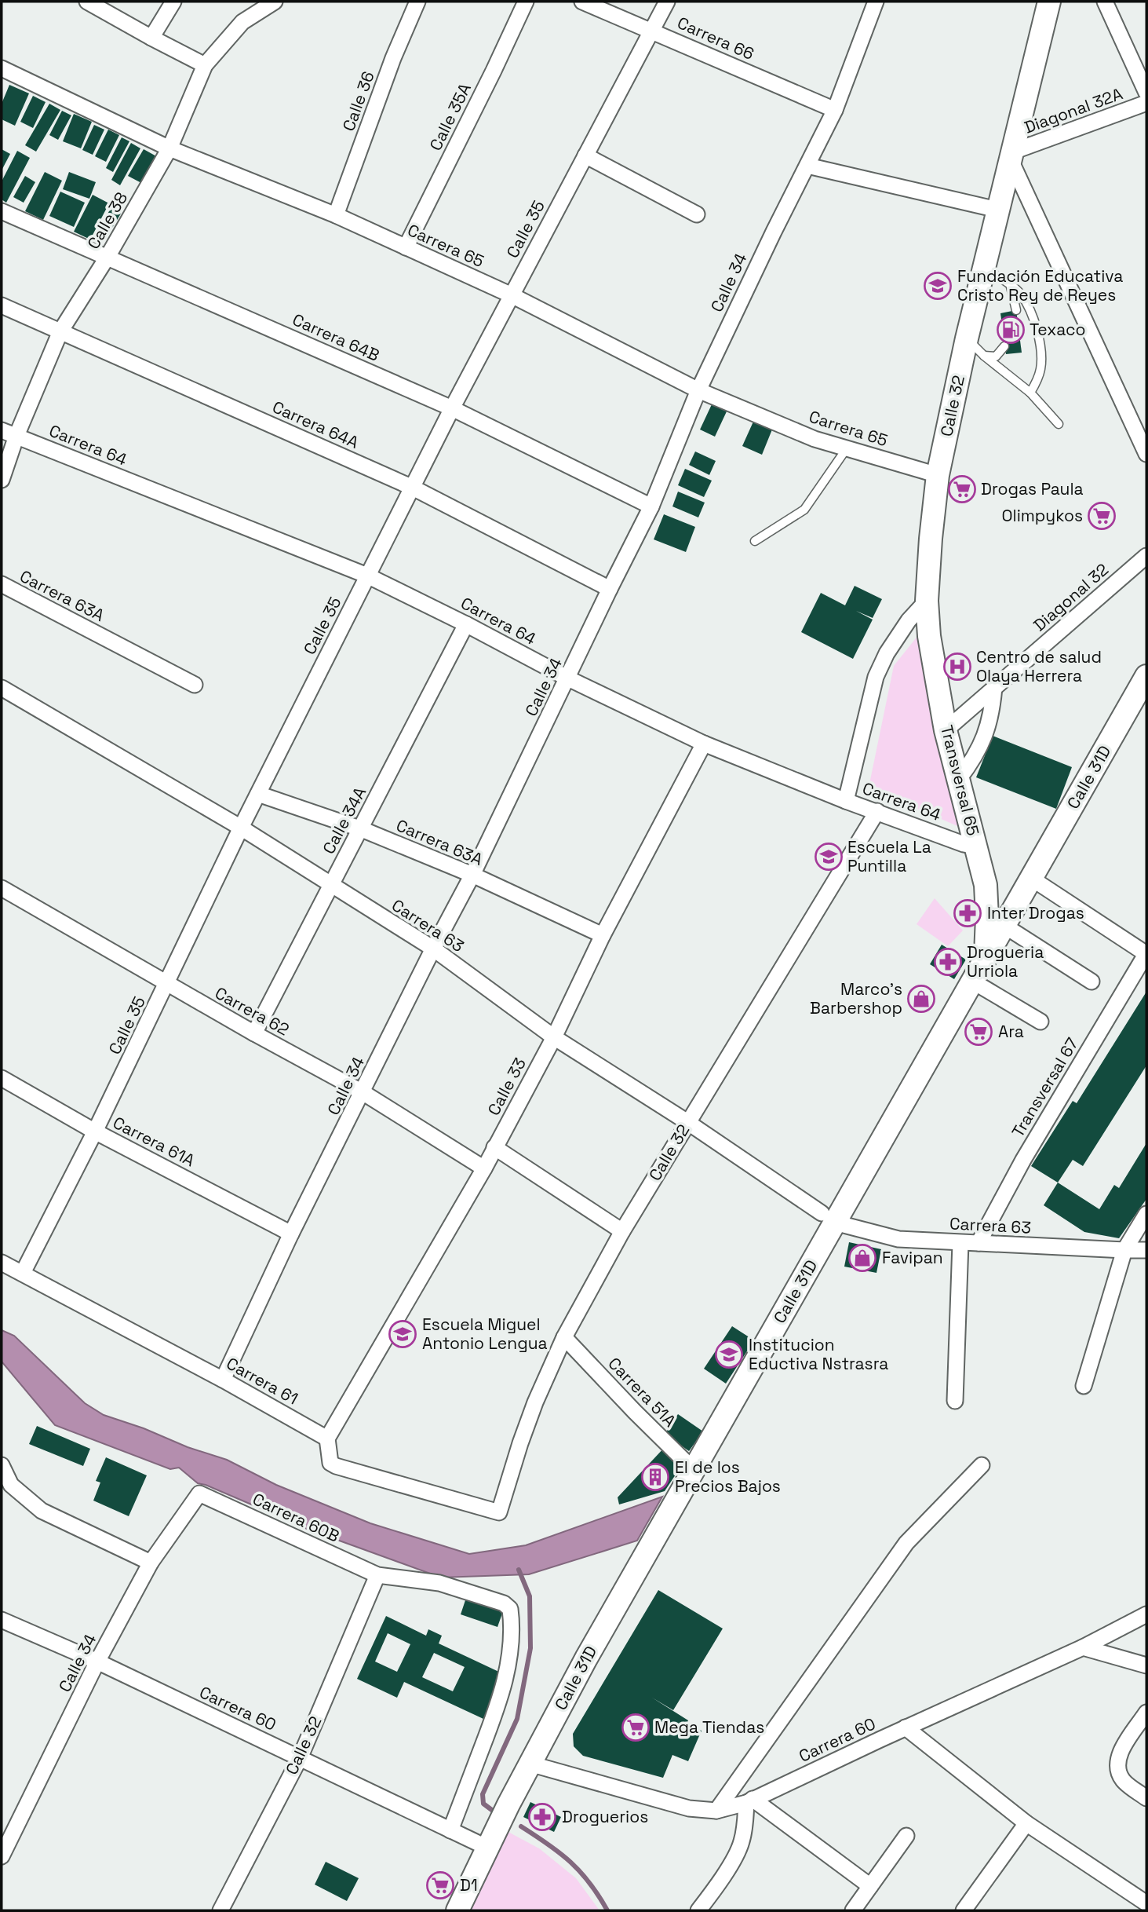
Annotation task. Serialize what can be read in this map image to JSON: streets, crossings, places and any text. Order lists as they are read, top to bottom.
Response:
{
  "streets": {
    "street": [
      "Carrera 66",
      "Calle 36",
      "Diagonal 32A",
      "Calle 35A",
      "Calle 38",
      "Calle 35",
      "Carrera 65",
      "Calle 34",
      "Carrera 64B",
      "Calle 32",
      "Carrera 64A",
      "Carrera 64",
      "Carrera 63A",
      "Diagonal 32",
      "Calle 31D",
      "Transversal 65",
      "Calle 34A",
      "Carrera 63",
      "Carrera 62",
      "Calle 33",
      "Transversal 67",
      "Carrera 61A",
      "Carrera 61",
      "Carrera 51A",
      "Carrera 60B",
      "Carrera 60"
    ]
  },
  "crossings": [
    ["Carrera 66", "Calle 35"],
    ["Carrera 66", "Calle 34"],
    ["Calle 36", "Carrera 65"],
    ["Diagonal 32A", "Calle 32"],
    ["Calle 35A", "Carrera 65"],
    ["Calle 38", "Carrera 65"],
    ["Calle 38", "Carrera 64B"],
    ["Calle 38", "Carrera 64A"],
    ["Calle 38", "Carrera 64"],
    ["Calle 35", "Carrera 65"],
    ["Calle 35", "Carrera 64B"],
    ["Calle 35", "Carrera 64A"],
    ["Calle 35", "Carrera 64"],
    ["Calle 35", "Carrera 63A"],
    ["Calle 35", "Carrera 63"],
    ["Calle 35", "Carrera 62"],
    ["Calle 35", "Carrera 61A"],
    ["Calle 35", "Carrera 61"],
    ["Carrera 65", "Calle 34"],
    ["Carrera 65", "Calle 32"],
    ["Calle 34", "Carrera 64B"],
    ["Calle 34", "Carrera 64A"],
    ["Calle 34", "Carrera 64"],
    ["Calle 34", "Carrera 63A"],
    ["Calle 34", "Carrera 63"],
    ["Calle 34", "Carrera 62"],
    ["Calle 34", "Carrera 61A"],
    ["Calle 34", "Carrera 61"],
    ["Calle 34", "Carrera 60B"],
    ["Calle 34", "Carrera 60"],
    ["Calle 32", "Carrera 64"],
    ["Calle 32", "Transversal 65"],
    ["Calle 32", "Carrera 63"],
    ["Calle 32", "Calle 33"],
    ["Calle 32", "Carrera 61"],
    ["Calle 32", "Carrera 51A"],
    ["Calle 32", "Carrera 60B"],
    ["Calle 32", "Carrera 60"],
    ["Carrera 64", "Transversal 65"],
    ["Carrera 64", "Calle 34A"],
    ["Carrera 64", "Calle 33"],
    ["Carrera 63A", "Calle 34A"],
    ["Carrera 63A", "Calle 33"],
    ["Diagonal 32", "Transversal 65"],
    ["Calle 31D", "Transversal 65"],
    ["Calle 31D", "Carrera 63"],
    ["Calle 31D", "Carrera 51A"],
    ["Calle 31D", "Carrera 60"],
    ["Calle 34A", "Carrera 63"],
    ["Calle 34A", "Carrera 62"],
    ["Carrera 63", "Calle 33"],
    ["Carrera 63", "Transversal 67"],
    ["Carrera 62", "Calle 33"],
    ["Calle 33", "Carrera 61"],
    ["Carrera 60B", "Carrera 60"]
  ],
  "places": {
    "school or university": [
      "Fundación Educativa Cristo Rey de Reyes",
      "Escuela La Puntilla",
      "Escuela Miguel Antonio Lengua",
      "Institucion Eductiva Nstrasra"
    ],
    "fuel station": ["Texaco"],
    "supermarket": [
      "Drogas Paula",
      "Olimpykos",
      "Ara",
      "Mega Tiendas",
      "D1"
    ],
    "hospital": ["Centro de salud Olaya Herrera"],
    "pharmacy": ["Inter Drogas", "Drogueria Urriola", "Droguerios"],
    "shop": ["Marco's Barbershop", "Favipan"],
    "building": ["El de los Precios Bajos"]
  }
}
